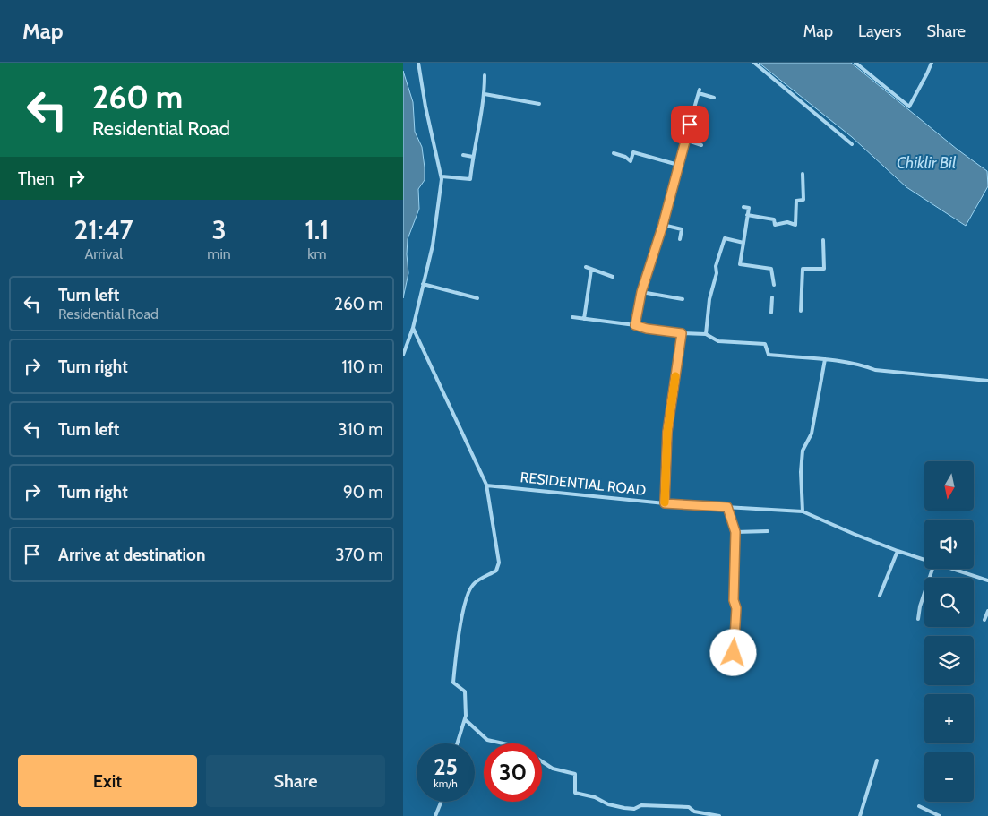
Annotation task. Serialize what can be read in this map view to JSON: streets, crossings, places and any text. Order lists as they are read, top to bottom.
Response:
{
  "streets": {
    "street": ["RESIDENTIAL ROAD"]
  },
  "water": ["Chiklir Bil"],
  "north": "bottom",
  "page": {
    "header": "Map",
    "nav": ["Map", "Layers", "Share"],
    "turn": ["260 m", "Residential Road"],
    "then": "Then",
    "eta": [
      "21:47",
      "Arrival",
      "3",
      "min",
      "1.1",
      "km"
    ],
    "list": [
      {
        "name": "Turn left",
        "note": "Residential Road",
        "value": "260 m"
      },
      {
        "name": "Turn right",
        "value": "110 m"
      },
      {
        "name": "Turn left",
        "value": "310 m"
      },
      {
        "name": "Turn right",
        "value": "90 m"
      },
      {
        "name": "Arrive at destination",
        "value": "370 m"
      }
    ],
    "map_buttons": ["+", "−"],
    "speed": "25 km/h",
    "limit": "30",
    "buttons": ["Exit", "Share"]
  }
}
